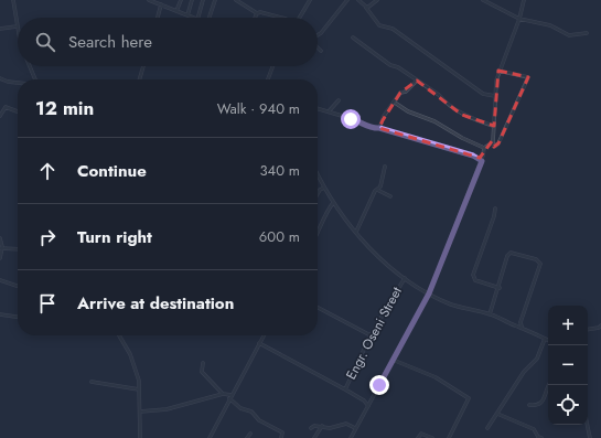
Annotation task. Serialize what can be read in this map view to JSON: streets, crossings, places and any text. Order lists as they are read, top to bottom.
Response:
{
  "streets": {
    "street": ["Engr. Oseni Street"]
  },
  "page": {
    "search": "Search here",
    "heading": ["12 min", "Walk · 940 m"],
    "list": [
      ["Continue", "340 m"],
      ["Turn right", "600 m"],
      "Arrive at destination"
    ],
    "map_buttons": ["+", "−"]
  }
}
